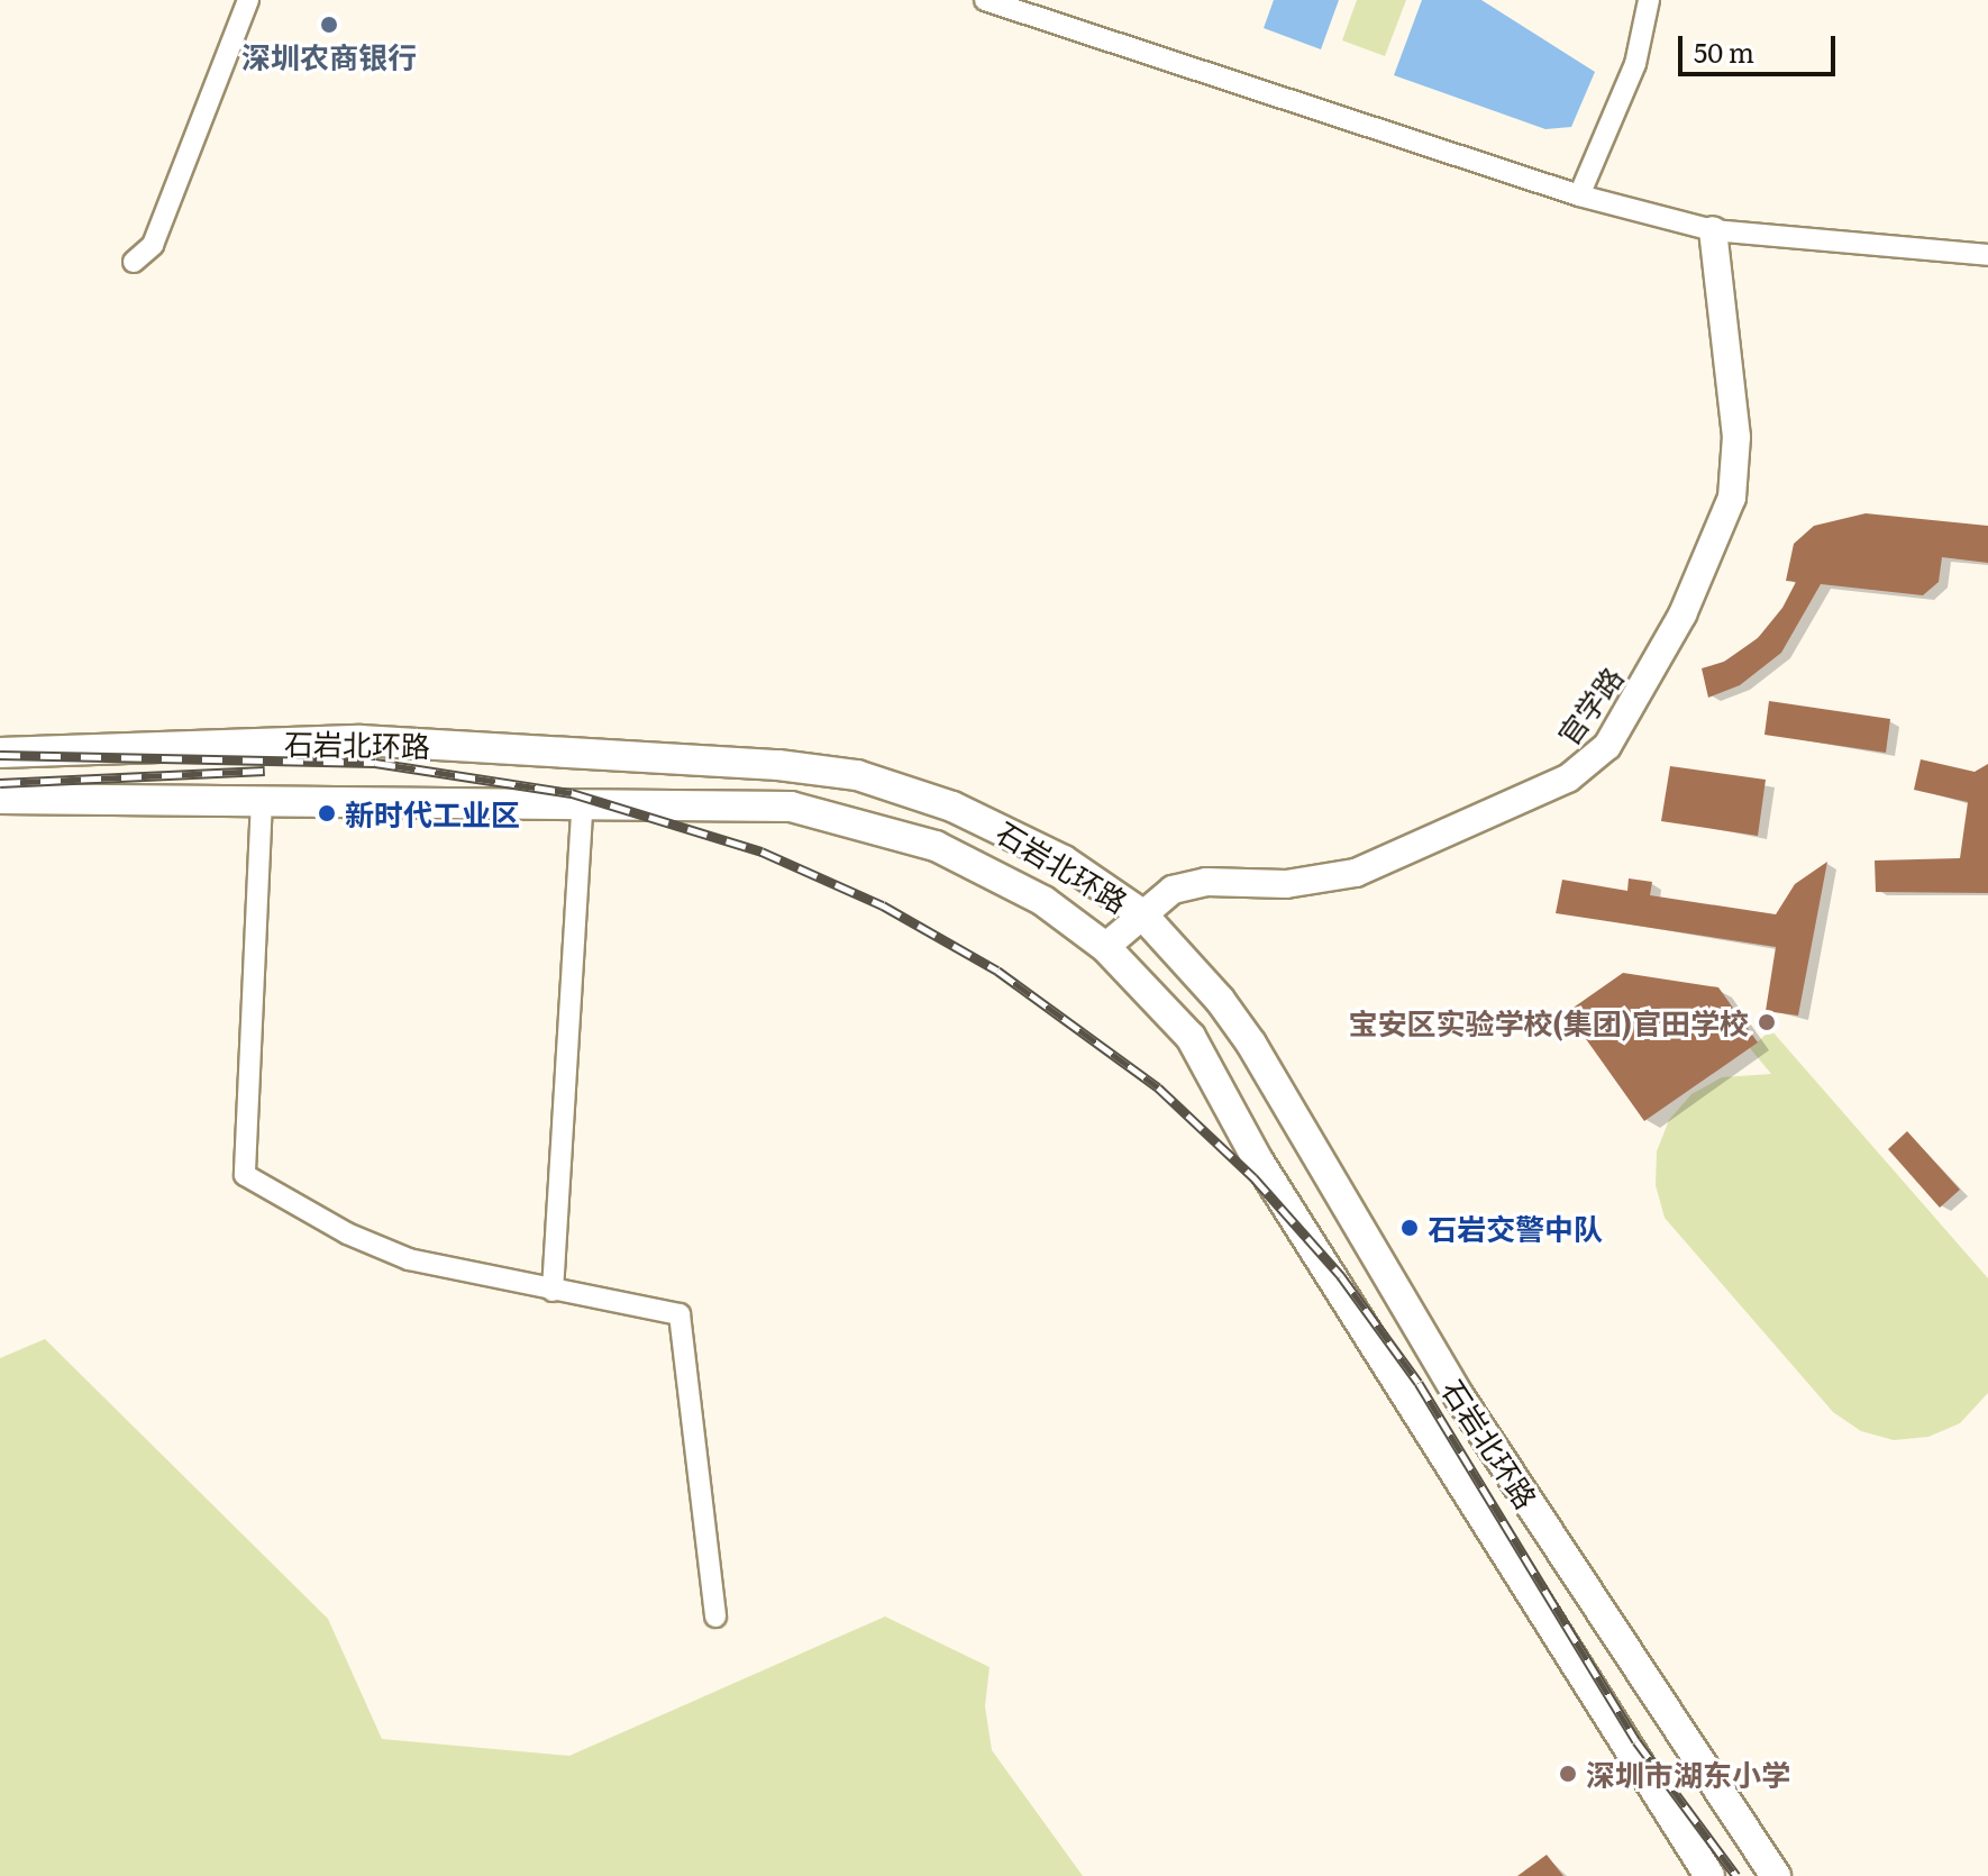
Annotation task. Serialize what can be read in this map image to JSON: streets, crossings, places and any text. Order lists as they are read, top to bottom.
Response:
{
  "streets": {
    "main road": ["石岩北环路"],
    "street": ["官学路"]
  },
  "crossings": [
    ["官学路", "石岩北环路"]
  ],
  "places": [
    "深圳农商银行",
    "新时代工业区",
    "宝安区实验学校(集团)官田学校",
    "石岩交警中队",
    "深圳市湖东小学"
  ],
  "scale_bar": "50 m"
}
